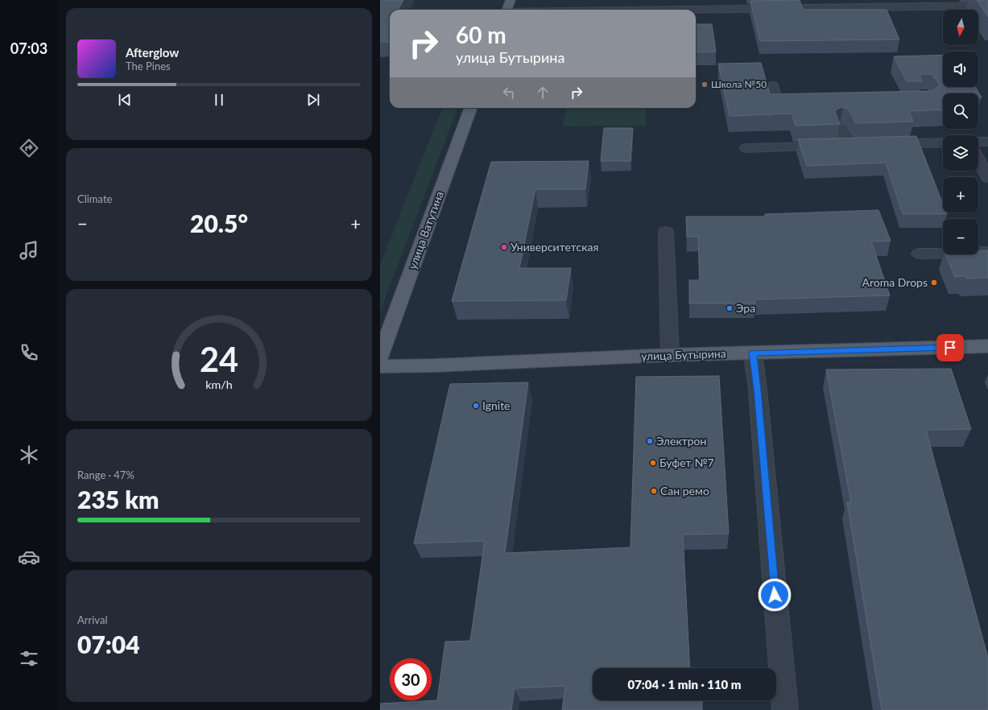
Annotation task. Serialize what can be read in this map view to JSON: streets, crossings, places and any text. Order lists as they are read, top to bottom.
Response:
{
  "streets": {
    "main road": ["улица Ватутина", "улица Бутырина"]
  },
  "places": [
    "Школа №50",
    "Университетская",
    "Aroma Drops",
    "Эра",
    "Ignite",
    "Электрон",
    "Буфет №7",
    "Сан ремо"
  ],
  "north": "bottom",
  "page": {
    "tabs": "07:03",
    "map_buttons": ["+", "−"],
    "turn": ["60 m", "улица Бутырина"],
    "song": ["Afterglow", "The Pines"],
    "tile": [
      "Climate",
      ["Range · 47%", "235 km"],
      ["Arrival", "07:04"]
    ],
    "heat": ["−", "20.5°", "+"],
    "limit": "30",
    "trip": "07:04 · 1 min · 110 m",
    "gauge": ["24", "km/h"]
  }
}
